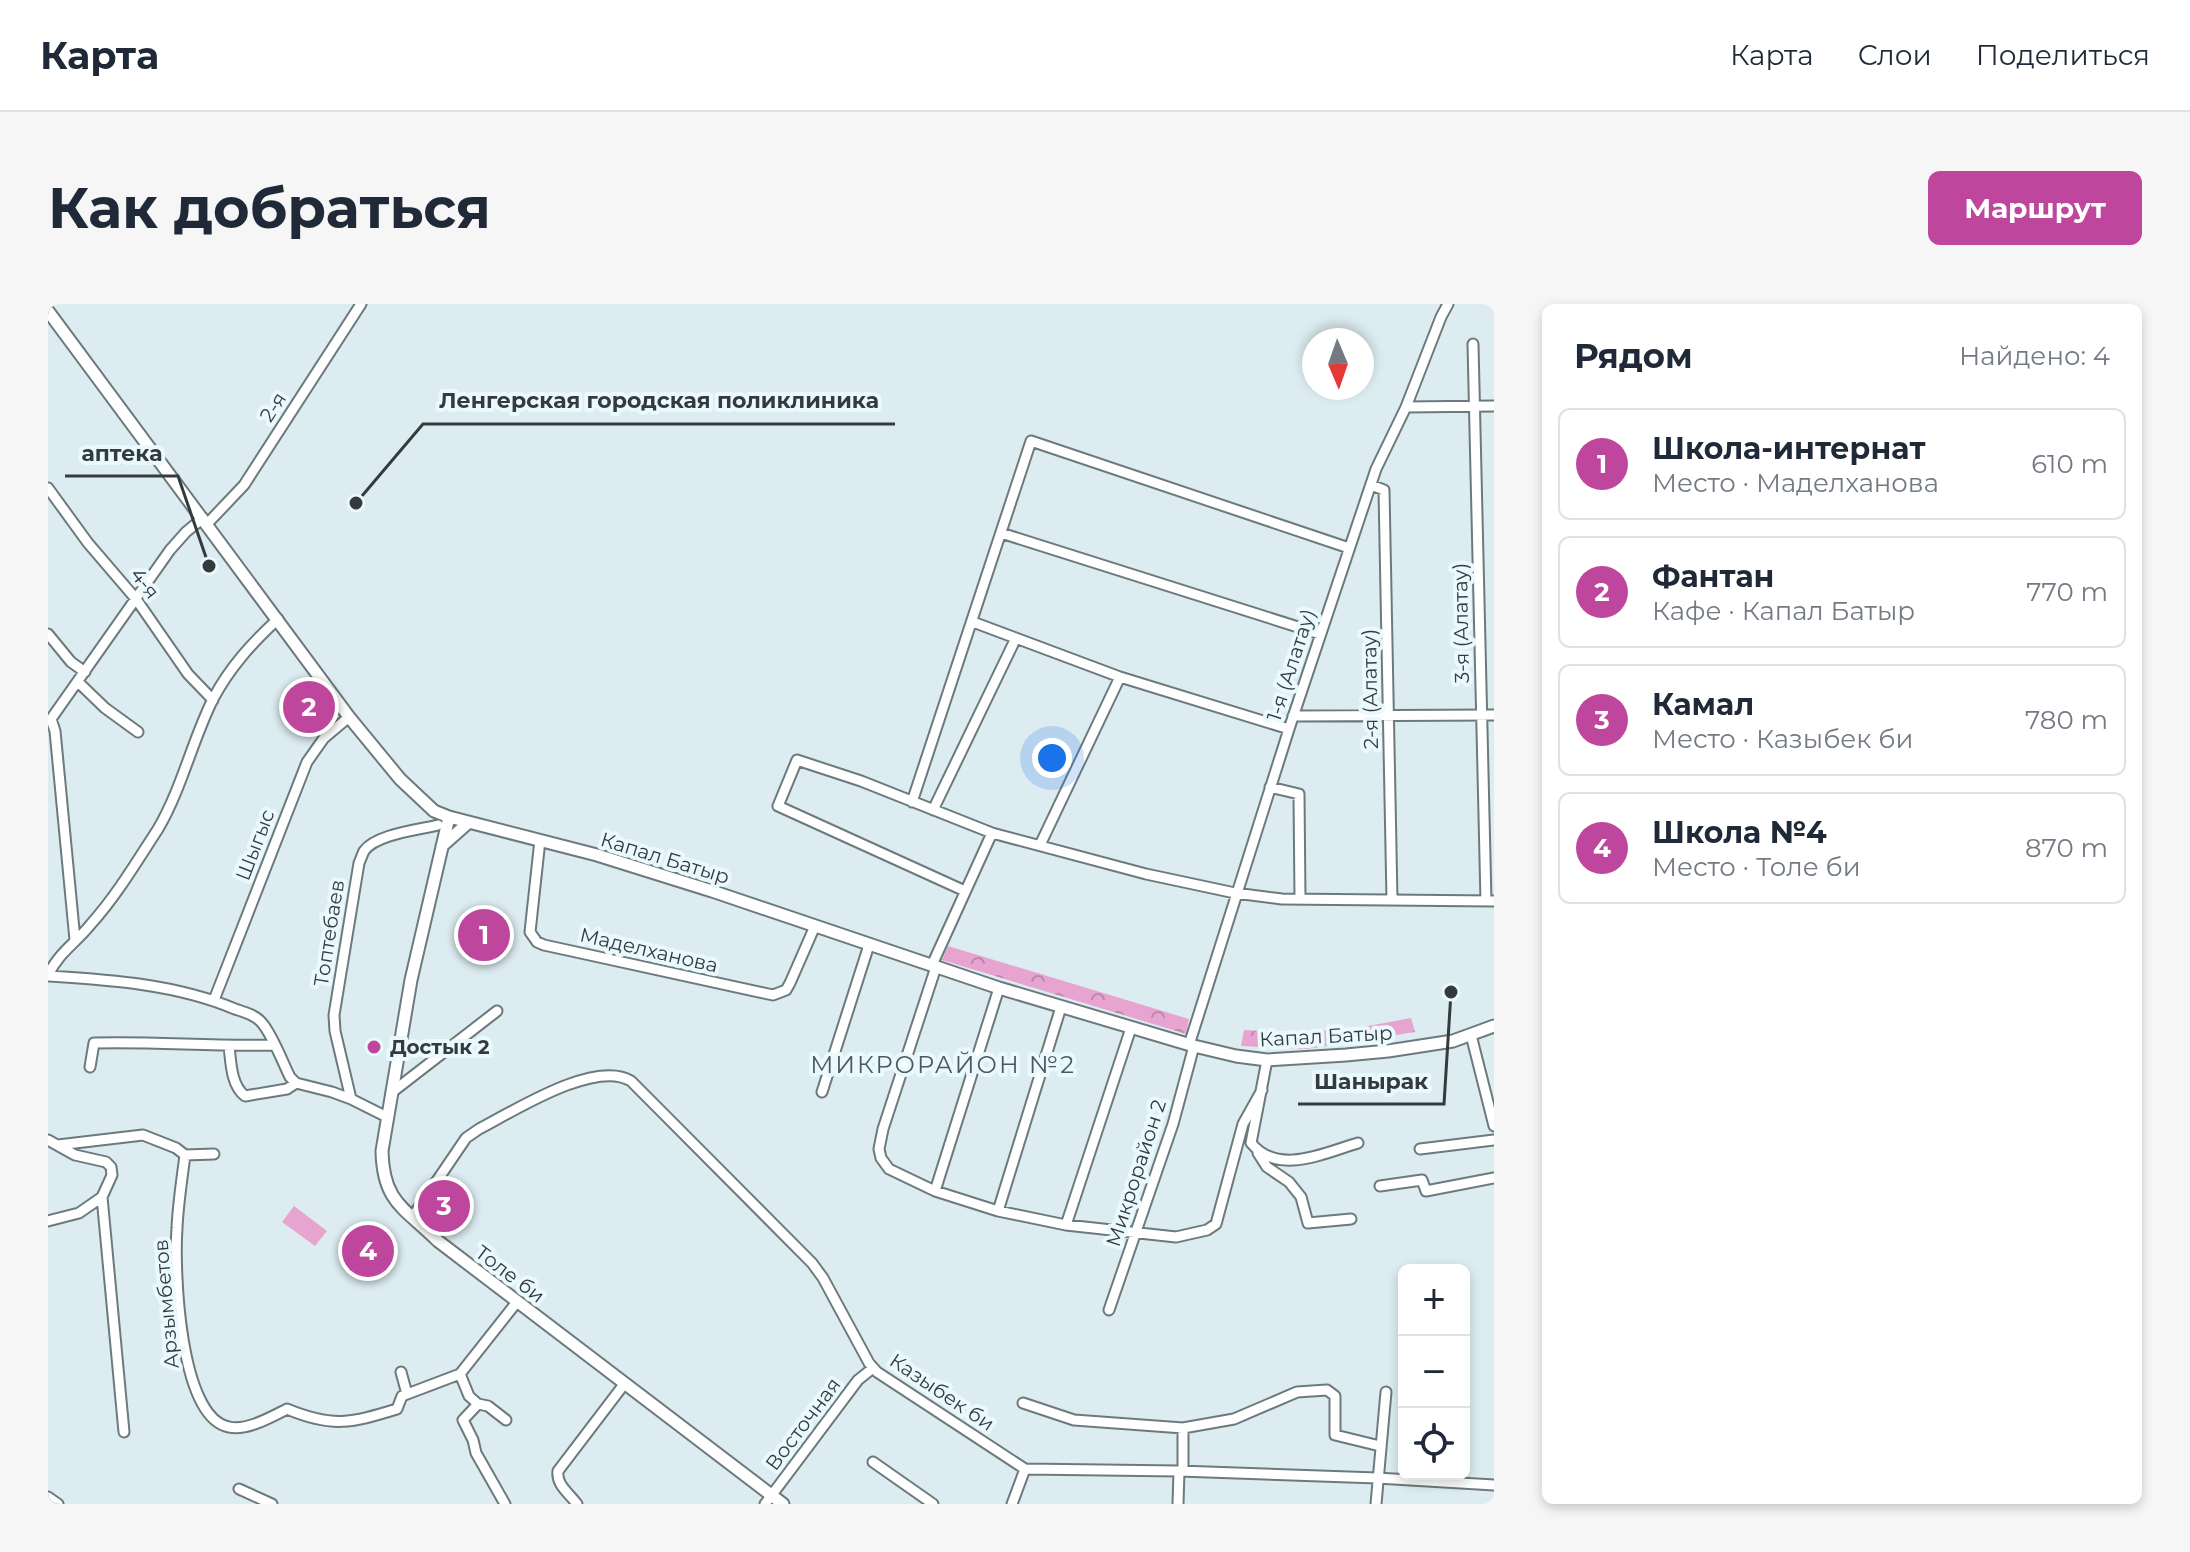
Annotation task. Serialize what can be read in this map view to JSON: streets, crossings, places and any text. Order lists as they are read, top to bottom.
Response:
{
  "streets": {
    "main road": ["Капал Батыр", "Толе би"],
    "street": [
      "2-я",
      "4-я",
      "3-я (Алатау)",
      "1-я (Алатау)",
      "2-я (Алатау)",
      "Шыгыс",
      "Топтебаев",
      "Маделханова",
      "Микрорайон 2",
      "Арзымбетов",
      "Казыбек би",
      "Восточная"
    ]
  },
  "crossings": [
    ["2-я", "4-я"],
    ["2-я", "Капал Батыр"],
    ["1-я (Алатау)", "2-я (Алатау)"],
    ["1-я (Алатау)", "Капал Батыр"],
    ["1-я (Алатау)", "Микрорайон 2"],
    ["Шыгыс", "Капал Батыр"],
    ["Капал Батыр", "Маделханова"],
    ["Капал Батыр", "Микрорайон 2"],
    ["Капал Батыр", "Толе би"],
    ["Толе би", "Казыбек би"],
    ["Толе би", "Восточная"],
    ["Казыбек би", "Восточная"]
  ],
  "districts": ["МИКРОРАЙОН №2"],
  "places": [
    "Ленгерская городская поликлиника",
    "аптека",
    "Шанырак",
    "Достык 2"
  ],
  "north": "bottom",
  "page": {
    "header": "Карта",
    "nav": ["Карта", "Слои", "Поделиться"],
    "buttons": "Маршрут",
    "title": "Как добраться",
    "heading": ["Рядом", "Найдено: 4"],
    "list": [
      {
        "mark": "1",
        "name": "Школа-интернат",
        "note": "Место · Маделханова",
        "value": "610 m"
      },
      {
        "mark": "2",
        "name": "Фантан",
        "note": "Кафе · Капал Батыр",
        "value": "770 m"
      },
      {
        "mark": "3",
        "name": "Камал",
        "note": "Место · Казыбек би",
        "value": "780 m"
      },
      {
        "mark": "4",
        "name": "Школа №4",
        "note": "Место · Толе би",
        "value": "870 m"
      }
    ],
    "pins": [
      "2",
      "1",
      "3",
      "4"
    ],
    "map_buttons": ["+", "−"]
  }
}
